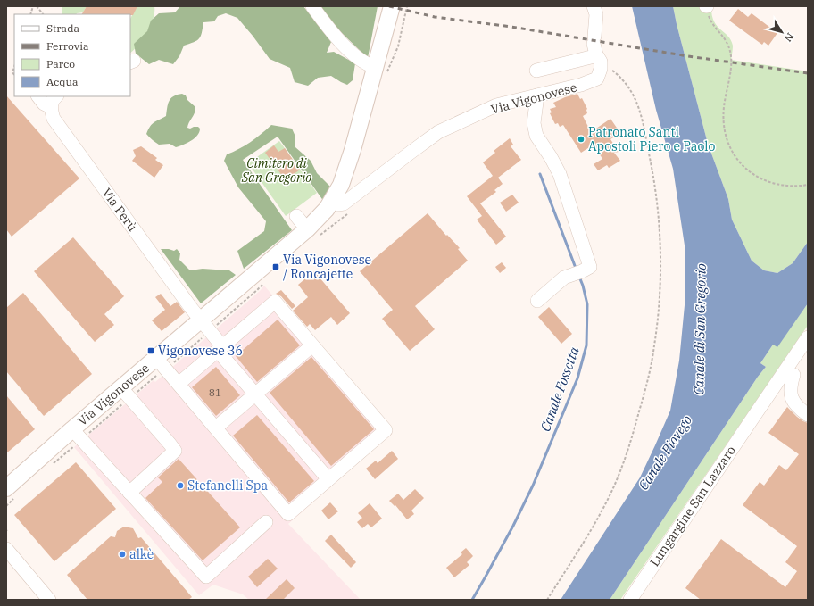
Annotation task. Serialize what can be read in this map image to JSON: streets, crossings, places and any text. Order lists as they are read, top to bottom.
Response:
{
  "streets": {
    "main road": ["Via Vigonovese"],
    "street": ["Via Perù", "Lungargine San Lazzaro"]
  },
  "crossings": [
    ["Via Vigonovese", "Via Perù"]
  ],
  "water": ["Canale di San Gregorio", "Canale Fossetta", "Canale Piovego"],
  "parks": ["Cimitero di San Gregorio"],
  "places": {
    "other": ["Patronato Santi Apostoli Piero e Paolo", "Stefanelli Spa", "alkè"],
    "transit": ["Via Vigonovese / Roncajette", "Vigonovese 36"]
  },
  "house_numbers": ["81"],
  "legend": [
    "Strada",
    "Ferrovia",
    "Parco",
    "Acqua"
  ],
  "north": "bottom right"
}
